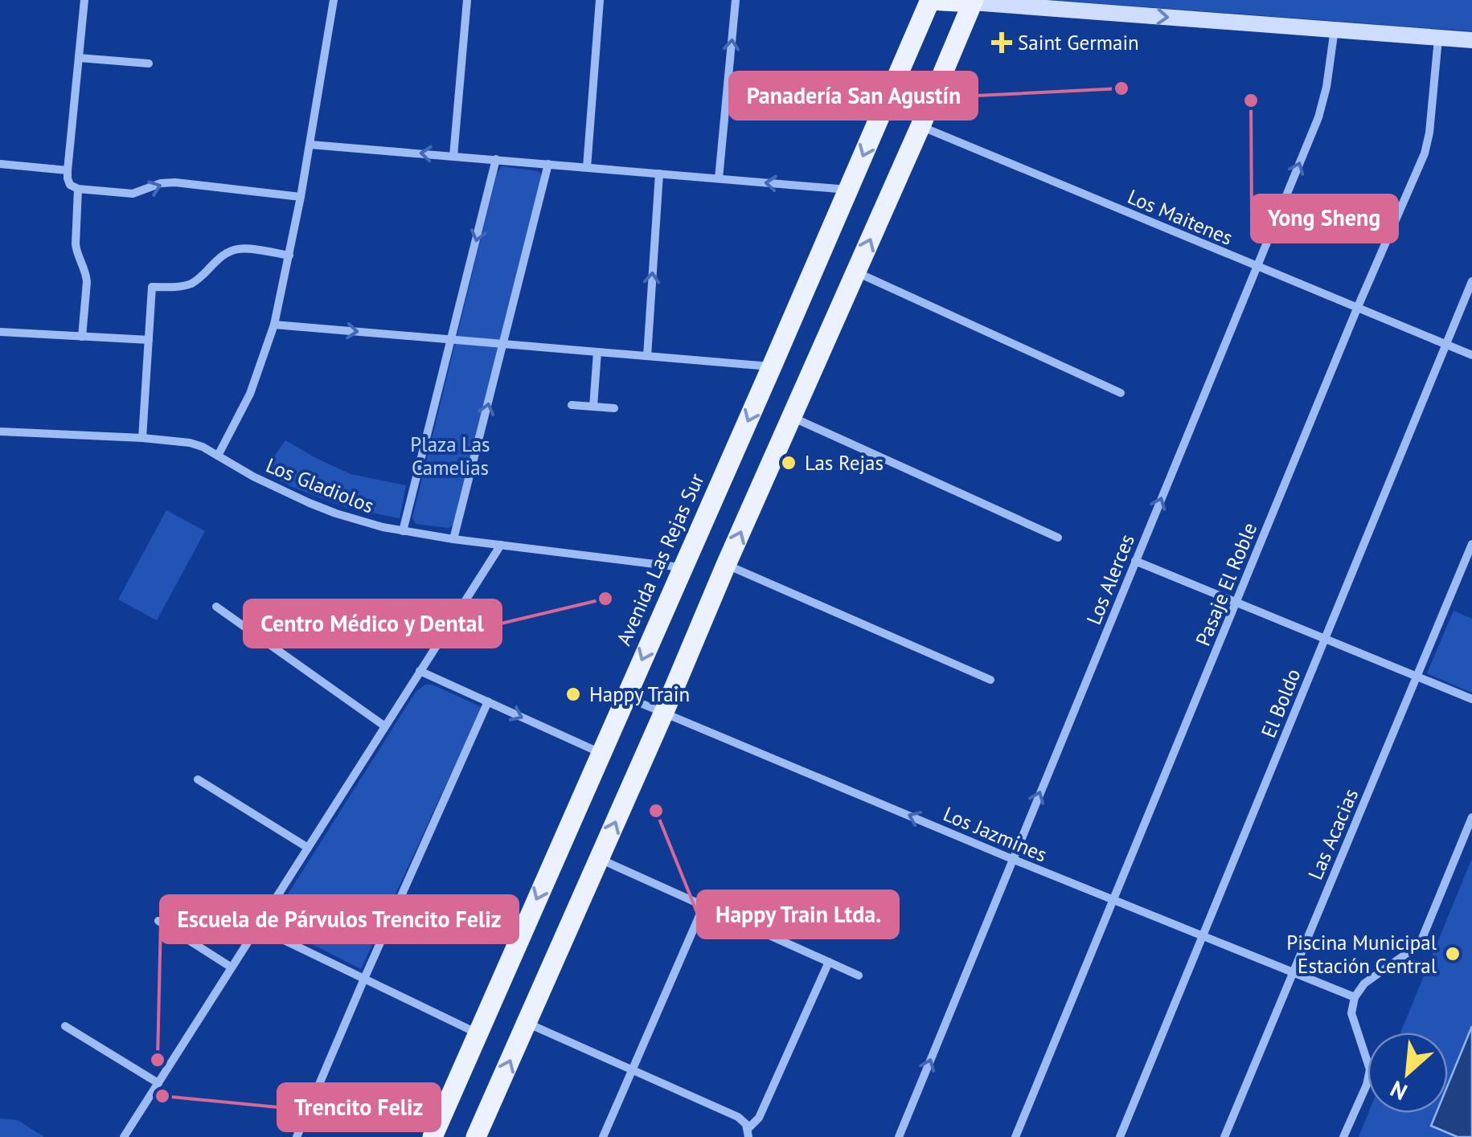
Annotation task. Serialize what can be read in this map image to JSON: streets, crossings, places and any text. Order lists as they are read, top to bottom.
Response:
{
  "streets": {
    "main road": ["Avenida Las Rejas Sur"],
    "street": [
      "Los Maitenes",
      "Los Gladiolos",
      "Los Alerces",
      "Pasaje El Roble",
      "El Boldo",
      "Los Jazmines",
      "Las Acacias"
    ]
  },
  "crossings": [
    ["Los Maitenes", "Los Alerces"],
    ["Los Maitenes", "Pasaje El Roble"],
    ["Los Maitenes", "El Boldo"],
    ["Los Gladiolos", "Avenida Las Rejas Sur"],
    ["Avenida Las Rejas Sur", "Los Jazmines"],
    ["Los Alerces", "Los Jazmines"],
    ["Pasaje El Roble", "Los Jazmines"],
    ["El Boldo", "Los Jazmines"],
    ["Los Jazmines", "Las Acacias"]
  ],
  "one_way": ["Los Alerces", "Los Jazmines"],
  "parks": ["Plaza Las Camelias"],
  "places": {
    "health": ["Saint Germain"],
    "other": [
      "Panadería San Agustín",
      "Yong Sheng",
      "Las Rejas",
      "Centro Médico y Dental",
      "Happy Train",
      "Happy Train Ltda.",
      "Piscina Municipal Estación Central",
      "Escuela de Párvulos Trencito Feliz",
      "Trencito Feliz"
    ]
  },
  "north": "bottom left"
}
